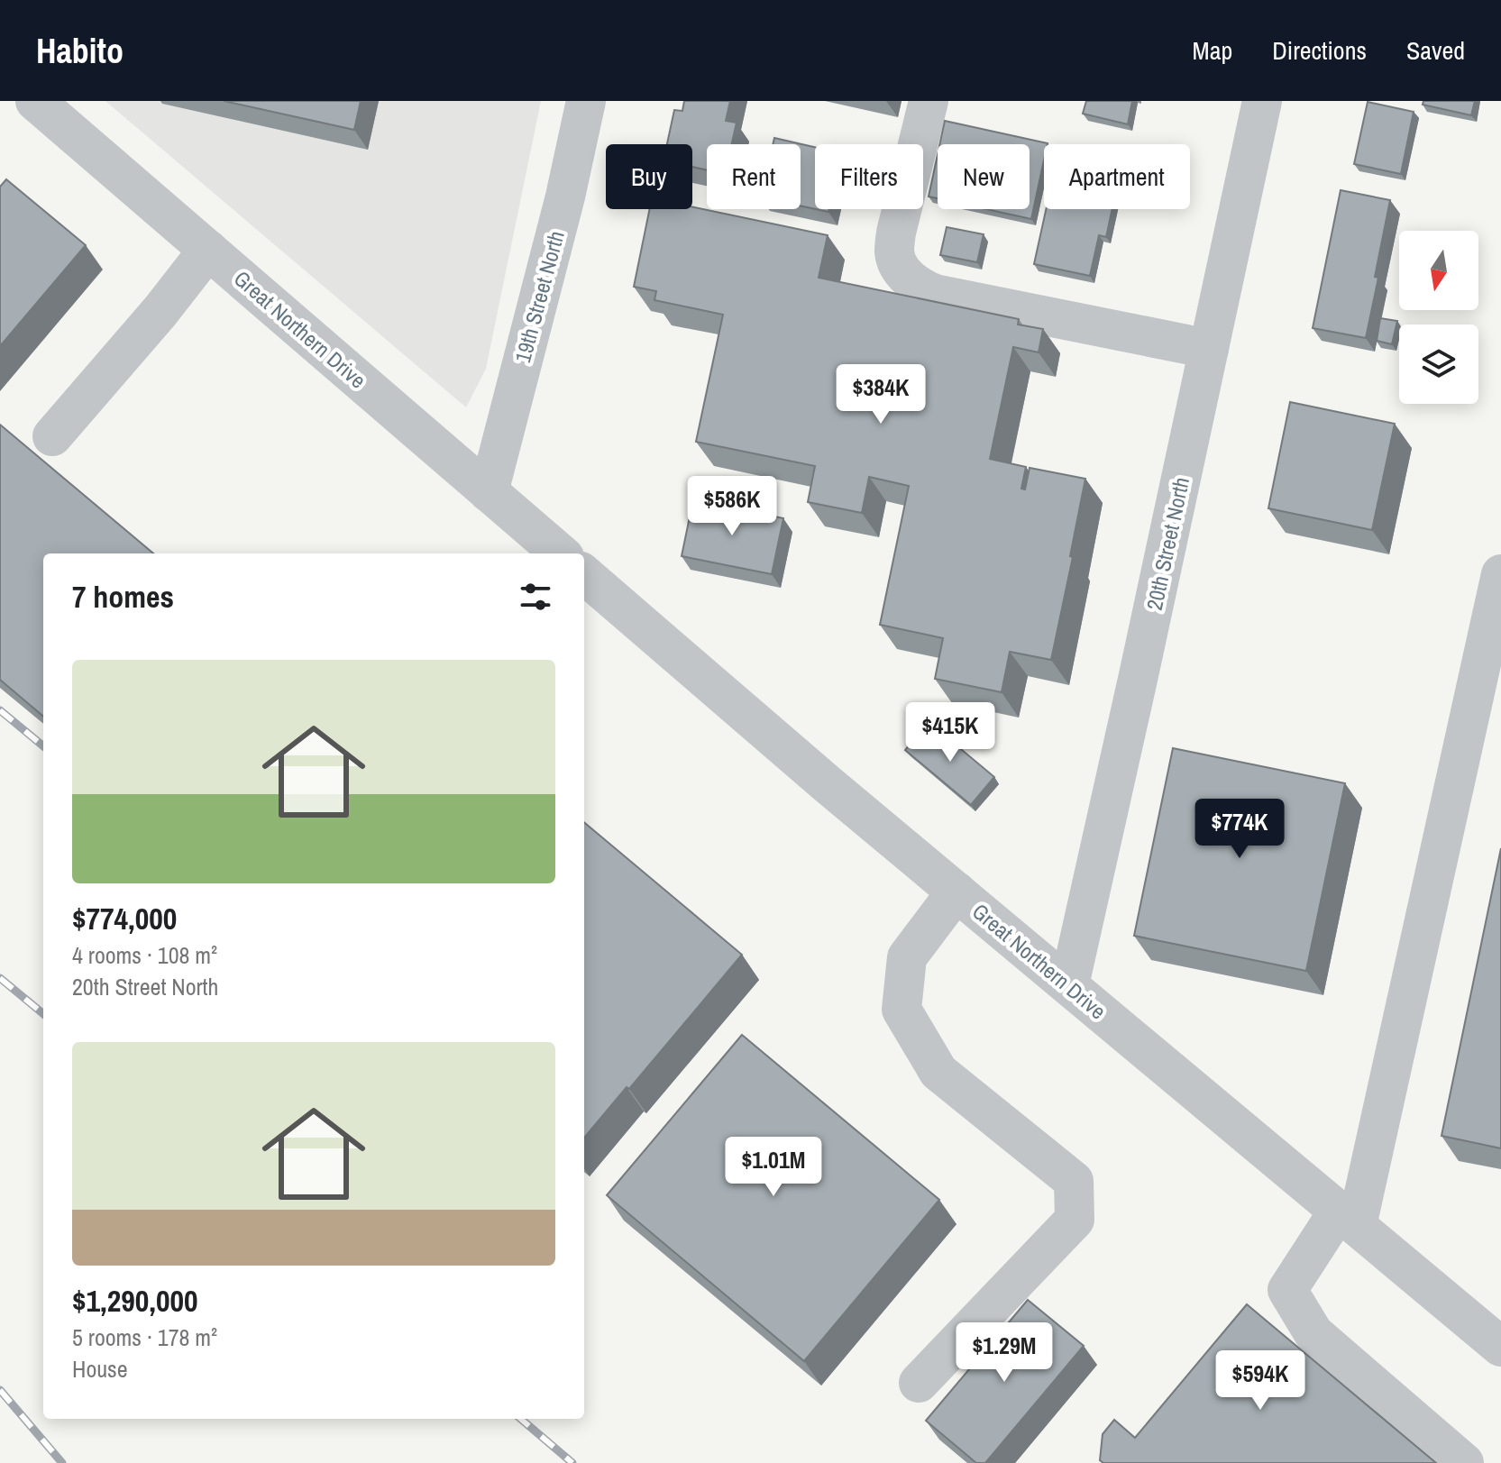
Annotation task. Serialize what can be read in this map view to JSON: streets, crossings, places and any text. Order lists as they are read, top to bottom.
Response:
{
  "streets": {
    "street": ["19th Street North", "Great Northern Drive", "20th Street North"]
  },
  "crossings": [
    ["19th Street North", "Great Northern Drive"],
    ["Great Northern Drive", "20th Street North"]
  ],
  "north": "bottom",
  "page": {
    "header": "Habito",
    "nav": ["Map", "Directions", "Saved"],
    "chip": [
      "Buy",
      "Rent",
      "Filters",
      "New",
      "Apartment"
    ],
    "price": [
      "$384K",
      "$586K",
      "$415K",
      "$774K",
      "$1.01M",
      "$1.29M",
      "$594K"
    ],
    "heading": "7 homes",
    "list": [
      {
        "name": "$774,000",
        "note": "4 rooms · 108 m² · 20th Street North"
      },
      {
        "name": "$1,290,000",
        "note": "5 rooms · 178 m² · House"
      }
    ]
  }
}
